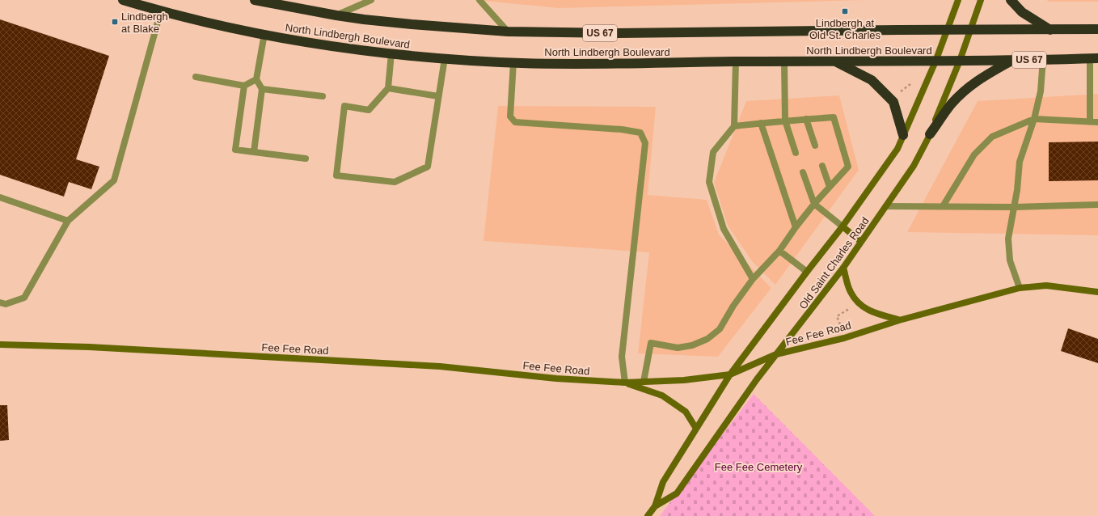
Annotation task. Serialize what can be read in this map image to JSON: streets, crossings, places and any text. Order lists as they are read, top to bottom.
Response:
{
  "streets": {
    "highway": ["US 67", "North Lindbergh Boulevard"],
    "street": ["Old Saint Charles Road", "Fee Fee Road"]
  },
  "crossings": [
    ["North Lindbergh Boulevard", "Old Saint Charles Road"],
    ["Old Saint Charles Road", "Fee Fee Road"]
  ],
  "parks": ["Fee Fee Cemetery"],
  "places": {
    "transit": ["Lindbergh at Old St. Charles", "Lindbergh at Blake"]
  }
}
